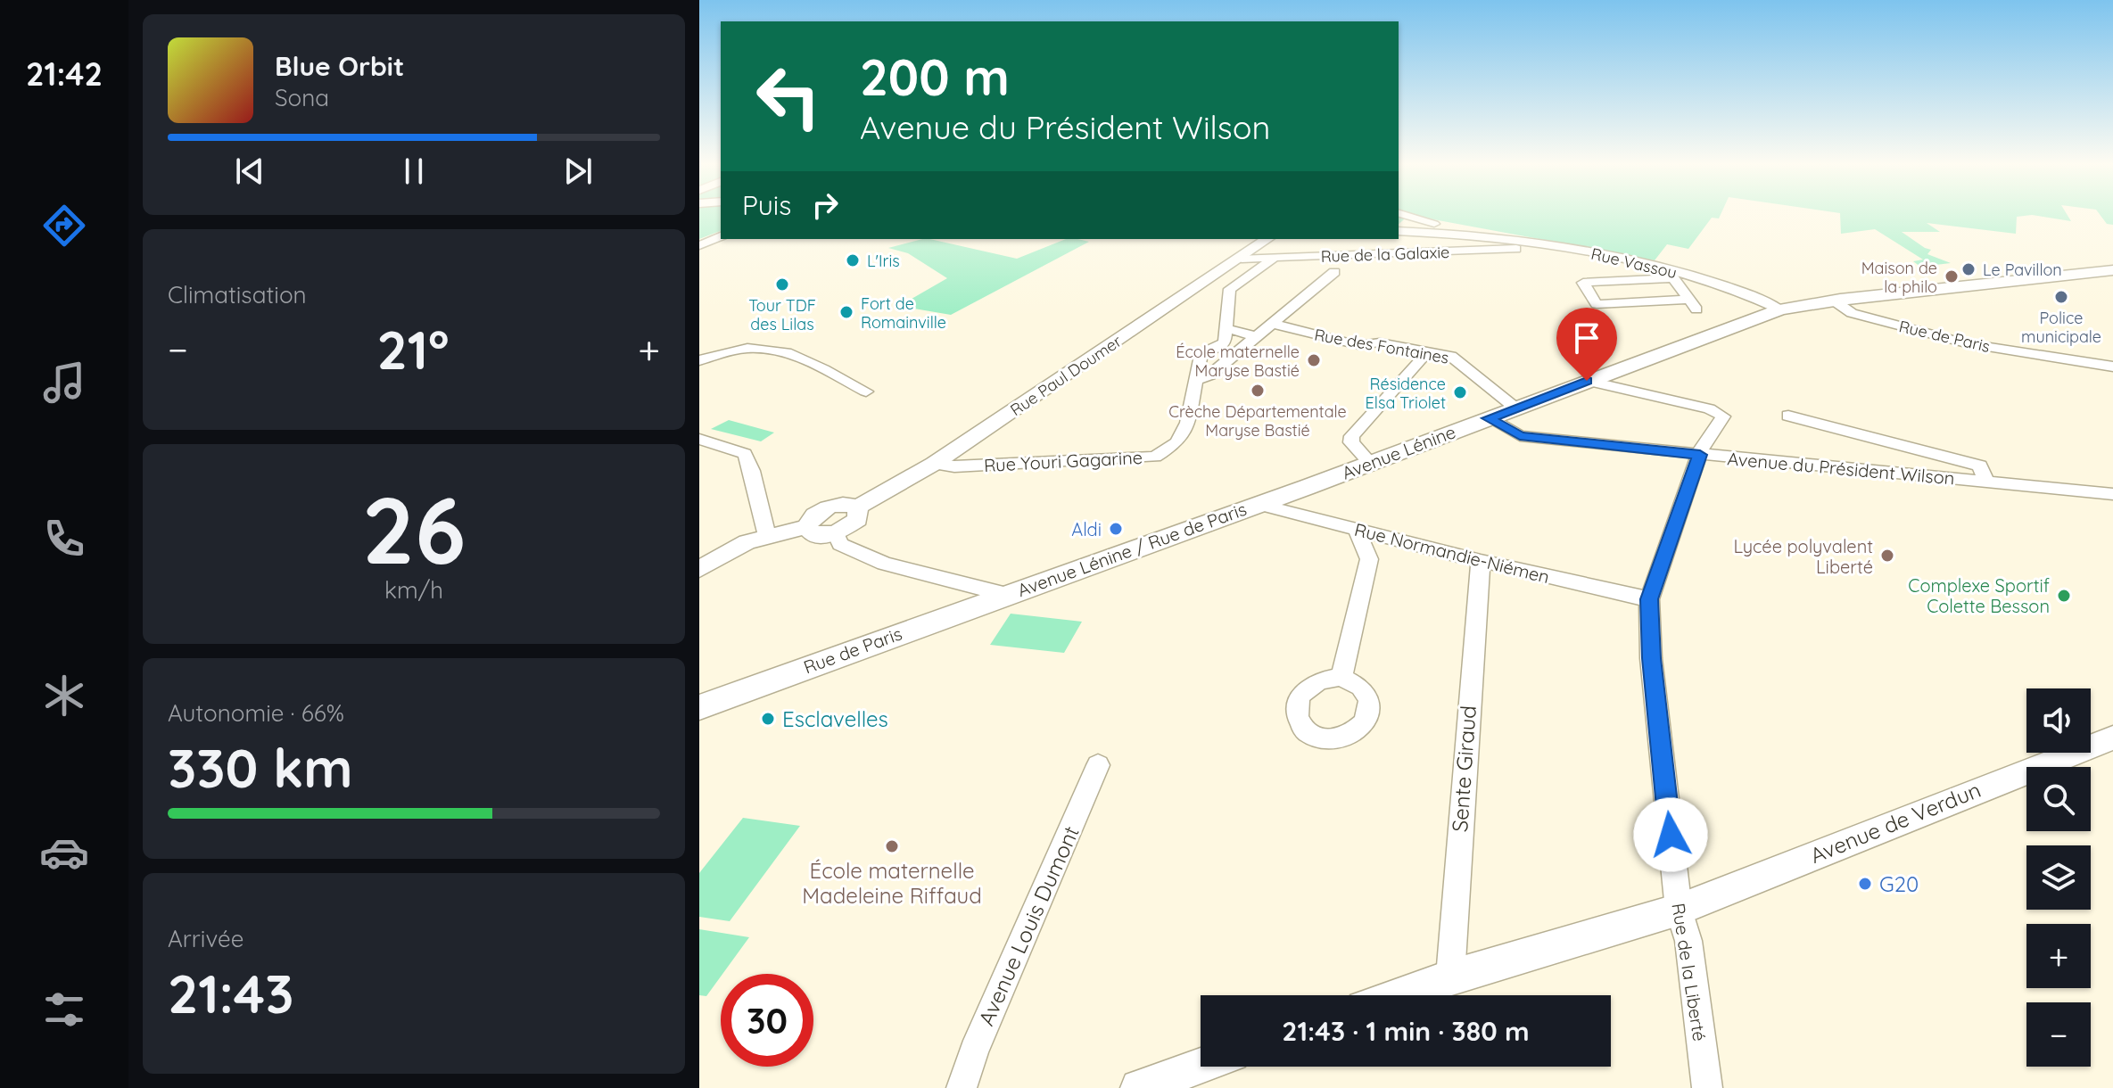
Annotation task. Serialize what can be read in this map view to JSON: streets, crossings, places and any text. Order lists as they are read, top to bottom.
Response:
{
  "streets": {
    "main road": ["Rue de Paris", "Avenue Lénine", "Avenue Lénine / Rue de Paris"],
    "street": [
      "Rue de la Galaxie",
      "Rue Vassou",
      "Rue des Fontaines",
      "Rue Paul Doumer",
      "Rue Youri Gagarine",
      "Avenue du Président Wilson",
      "Rue Normandie-Niémen",
      "Sente Giraud",
      "Avenue de Verdun",
      "Avenue Louis Dumont",
      "Rue de la Liberté"
    ]
  },
  "crossings": [
    ["Rue de la Galaxie", "Rue Vassou"],
    ["Rue de la Galaxie", "Rue Paul Doumer"],
    ["Rue Vassou", "Avenue Lénine"],
    ["Rue de Paris", "Avenue Lénine / Rue de Paris"],
    ["Rue des Fontaines", "Avenue Lénine"],
    ["Rue Paul Doumer", "Rue Youri Gagarine"],
    ["Avenue Lénine", "Avenue du Président Wilson"],
    ["Avenue Lénine", "Avenue Lénine / Rue de Paris"],
    ["Avenue Lénine", "Rue Normandie-Niémen"],
    ["Avenue Lénine", "Rue de la Liberté"],
    ["Avenue du Président Wilson", "Rue de la Liberté"],
    ["Avenue Lénine / Rue de Paris", "Rue Normandie-Niémen"],
    ["Rue Normandie-Niémen", "Sente Giraud"],
    ["Rue Normandie-Niémen", "Rue de la Liberté"],
    ["Sente Giraud", "Avenue de Verdun"],
    ["Avenue de Verdun", "Rue de la Liberté"]
  ],
  "places": [
    "L'Iris",
    "Le Pavillon",
    "Maison de la philo",
    "Tour TDF des Lilas",
    "Police municipale",
    "Fort de Romainville",
    "École maternelle Maryse Bastié",
    "Crèche Départementale Maryse Bastié",
    "Résidence Elsa Triolet",
    "Aldi",
    "Lycée polyvalent Liberté",
    "Complexe Sportif Colette Besson",
    "Esclavelles",
    "École maternelle Madeleine Riffaud",
    "G20"
  ],
  "page": {
    "tabs": "21:42",
    "turn": ["200 m", "Avenue du Président Wilson"],
    "song": ["Blue Orbit", "Sona"],
    "then": "Puis",
    "tile": [
      "Climatisation",
      ["26", "km/h"],
      ["Autonomie · 66%", "330 km"],
      ["Arrivée", "21:43"]
    ],
    "heat": ["−", "21°", "+"],
    "map_buttons": ["+", "−"],
    "limit": "30",
    "trip": "21:43 · 1 min · 380 m"
  }
}
